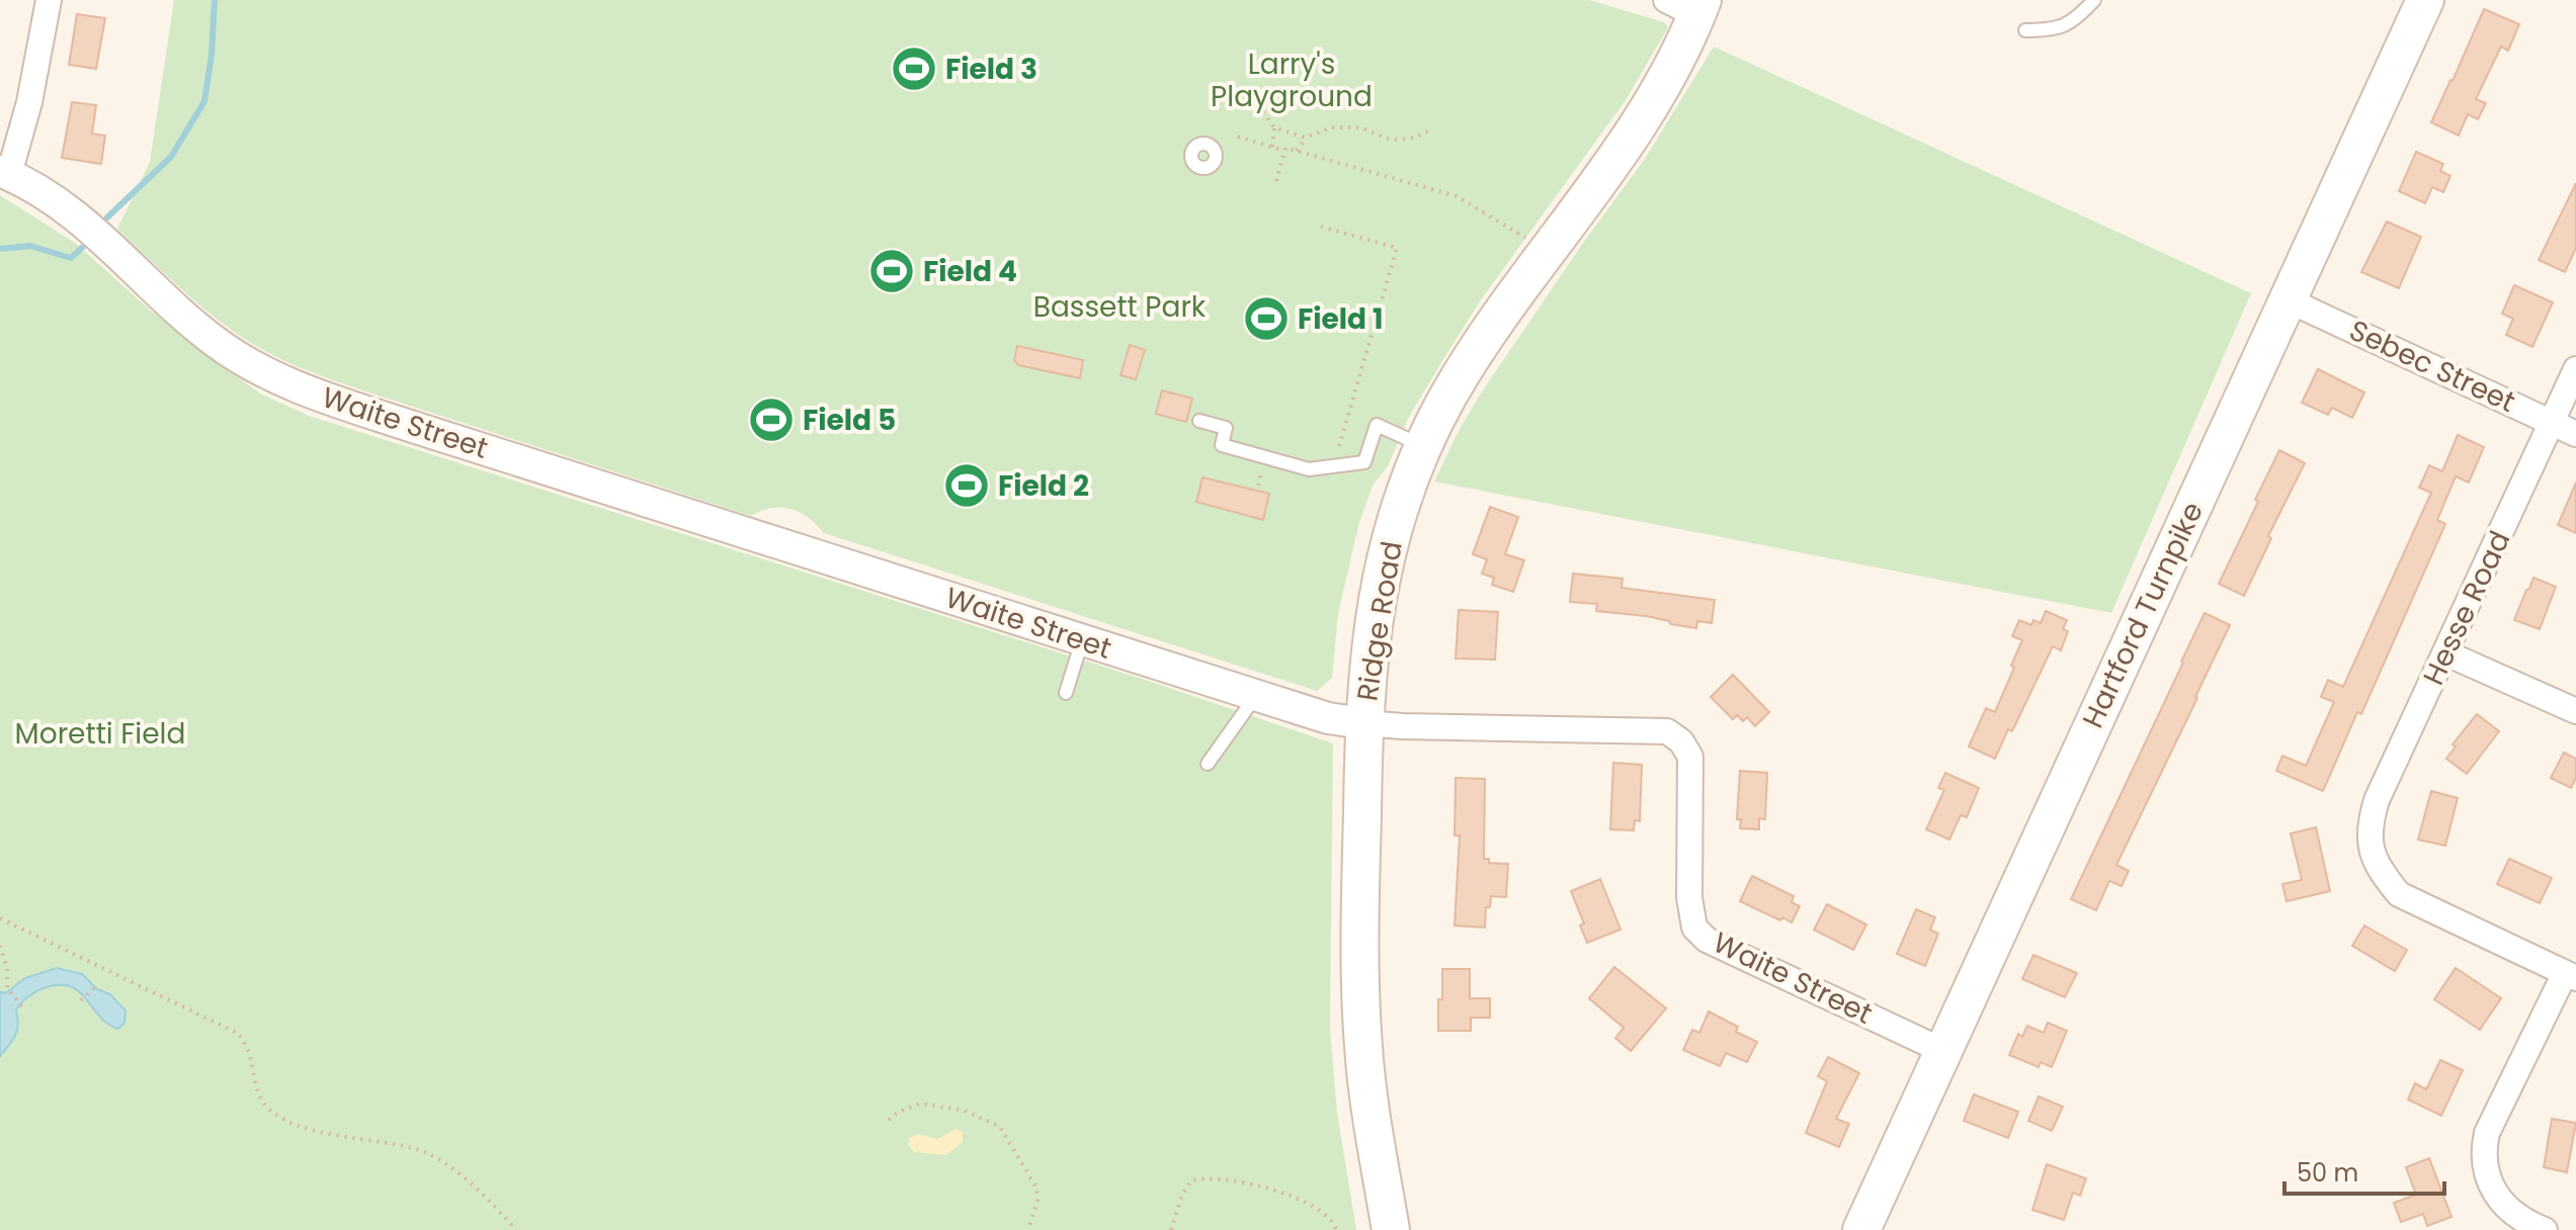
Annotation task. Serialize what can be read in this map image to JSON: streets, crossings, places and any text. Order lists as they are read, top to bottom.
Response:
{
  "streets": {
    "main road": ["Hartford Turnpike", "Ridge Road"],
    "street": ["Sebec Street", "Waite Street", "Hesse Road"]
  },
  "crossings": [
    ["Sebec Street", "Hesse Road"],
    ["Sebec Street", "Hartford Turnpike"],
    ["Waite Street", "Hartford Turnpike"],
    ["Waite Street", "Ridge Road"]
  ],
  "parks": ["Larry's Playground", "Bassett Park", "Moretti Field"],
  "places": {
    "sports": [
      "Field 3",
      "Field 4",
      "Field 1",
      "Field 5",
      "Field 2"
    ]
  },
  "scale_bar": "50 m"
}
